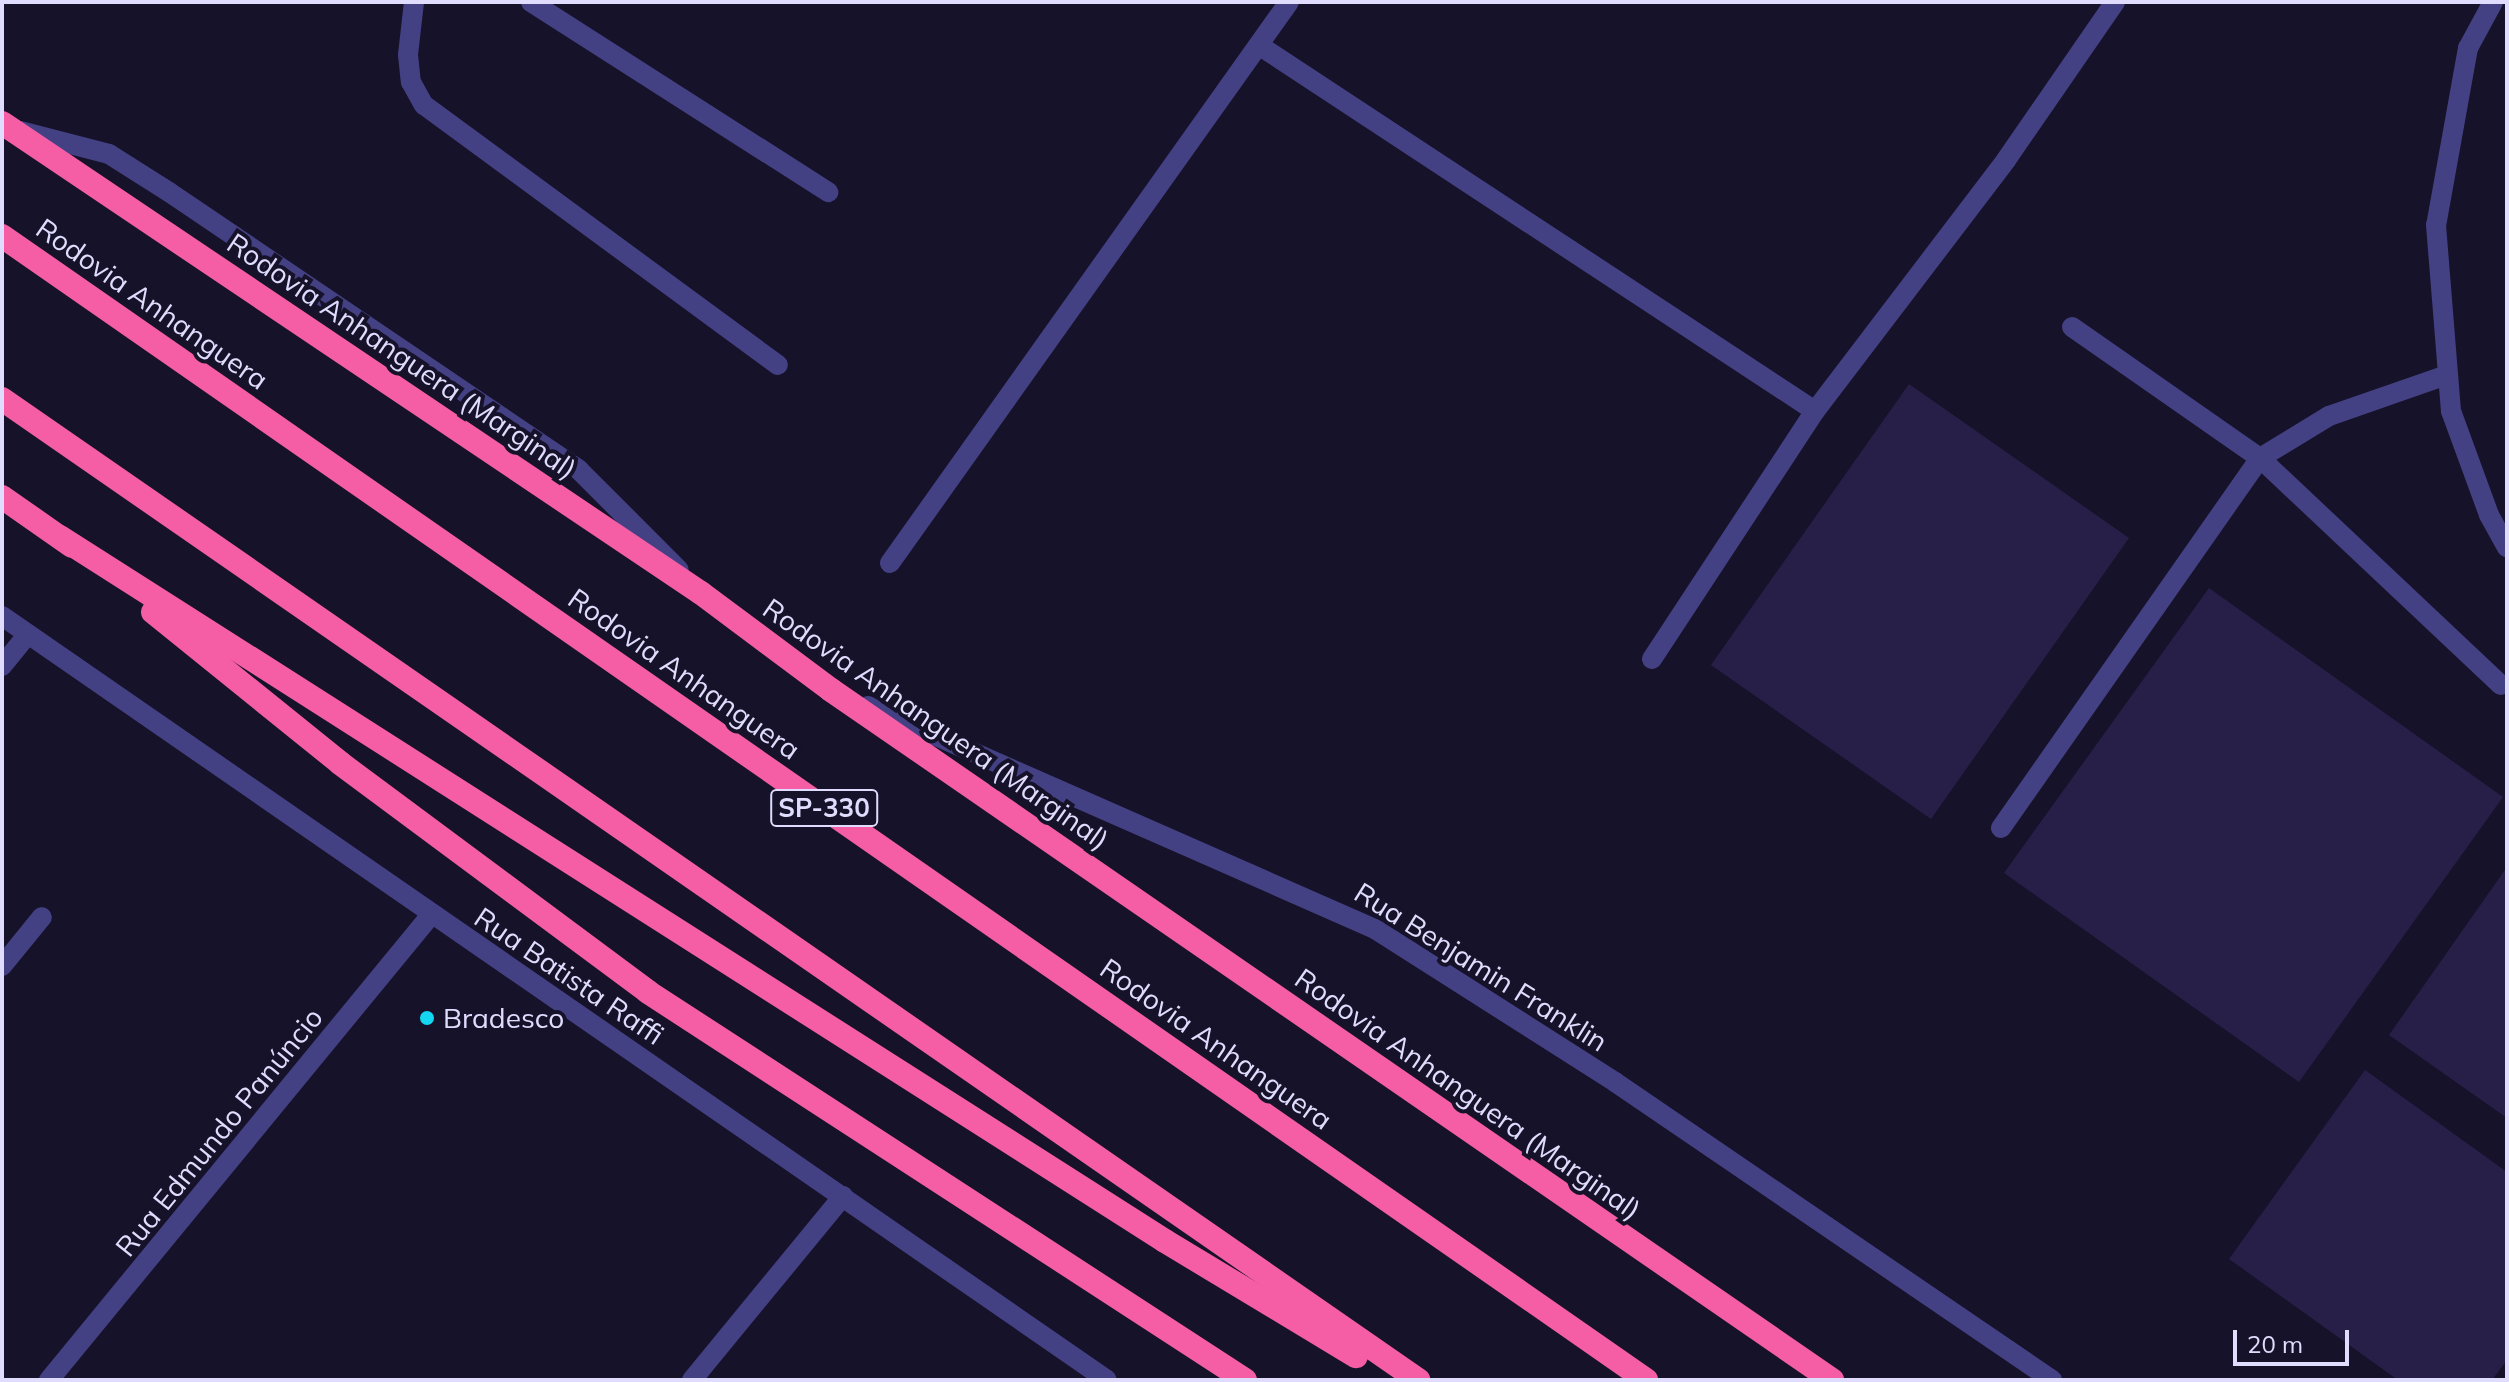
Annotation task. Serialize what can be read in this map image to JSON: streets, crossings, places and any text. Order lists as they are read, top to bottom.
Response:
{
  "streets": {
    "highway": ["Rodovia Anhanguera", "Rodovia Anhanguera (Marginal)", "SP-330"],
    "street": ["Rua Benjamin Franklin", "Rua Batista Raffi", "Rua Edmundo Panúncio"]
  },
  "crossings": [
    ["Rodovia Anhanguera (Marginal)", "Rua Benjamin Franklin"],
    ["Rua Batista Raffi", "Rua Edmundo Panúncio"]
  ],
  "places": ["Bradesco"],
  "scale_bar": "20 m"
}
